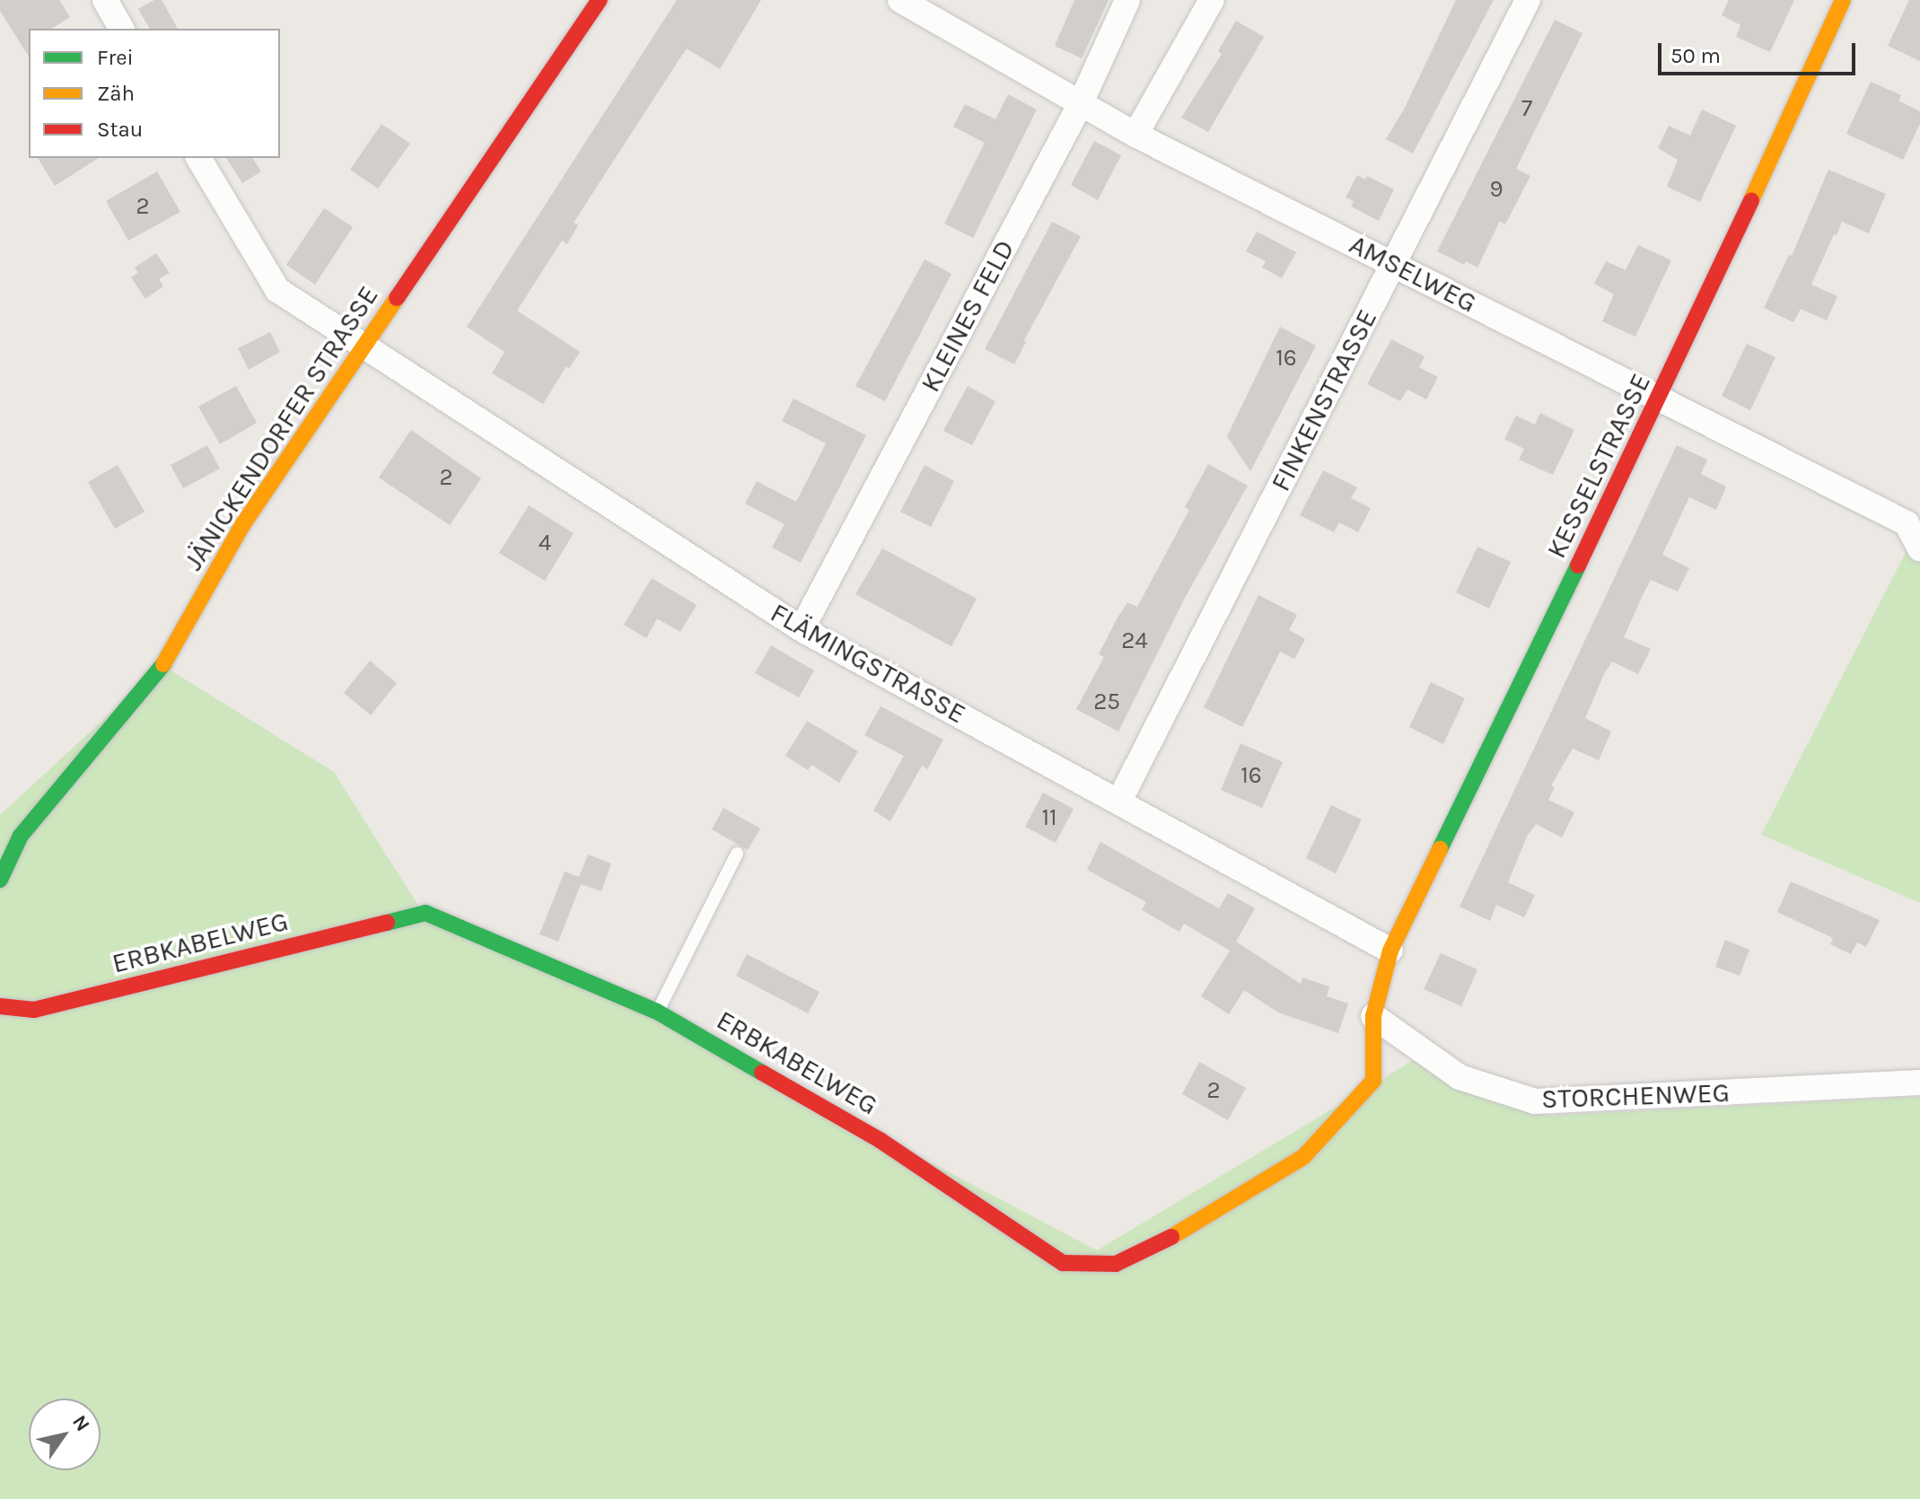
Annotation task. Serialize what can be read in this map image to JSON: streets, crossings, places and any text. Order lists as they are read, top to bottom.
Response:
{
  "streets": {
    "street": [
      "AMSELWEG",
      "KLEINES FELD",
      "FINKENSTRASSE",
      "JÄNICKENDORFER STRASSE",
      "KESSELSTRASSE",
      "FLÄMINGSTRASSE",
      "ERBKABELWEG",
      "STORCHENWEG"
    ]
  },
  "crossings": [
    ["AMSELWEG", "KLEINES FELD"],
    ["AMSELWEG", "FINKENSTRASSE"],
    ["AMSELWEG", "KESSELSTRASSE"],
    ["KLEINES FELD", "FLÄMINGSTRASSE"],
    ["FINKENSTRASSE", "FLÄMINGSTRASSE"],
    ["JÄNICKENDORFER STRASSE", "FLÄMINGSTRASSE"],
    ["KESSELSTRASSE", "FLÄMINGSTRASSE"],
    ["KESSELSTRASSE", "ERBKABELWEG"],
    ["FLÄMINGSTRASSE", "ERBKABELWEG"],
    ["ERBKABELWEG", "STORCHENWEG"]
  ],
  "house_numbers": [
    "7",
    "9",
    "2",
    "16",
    "2",
    "4",
    "24",
    "25",
    "16",
    "11",
    "2"
  ],
  "legend": ["Frei", "Zäh", "Stau"],
  "scale_bar": "50 m",
  "north": "top right"
}
